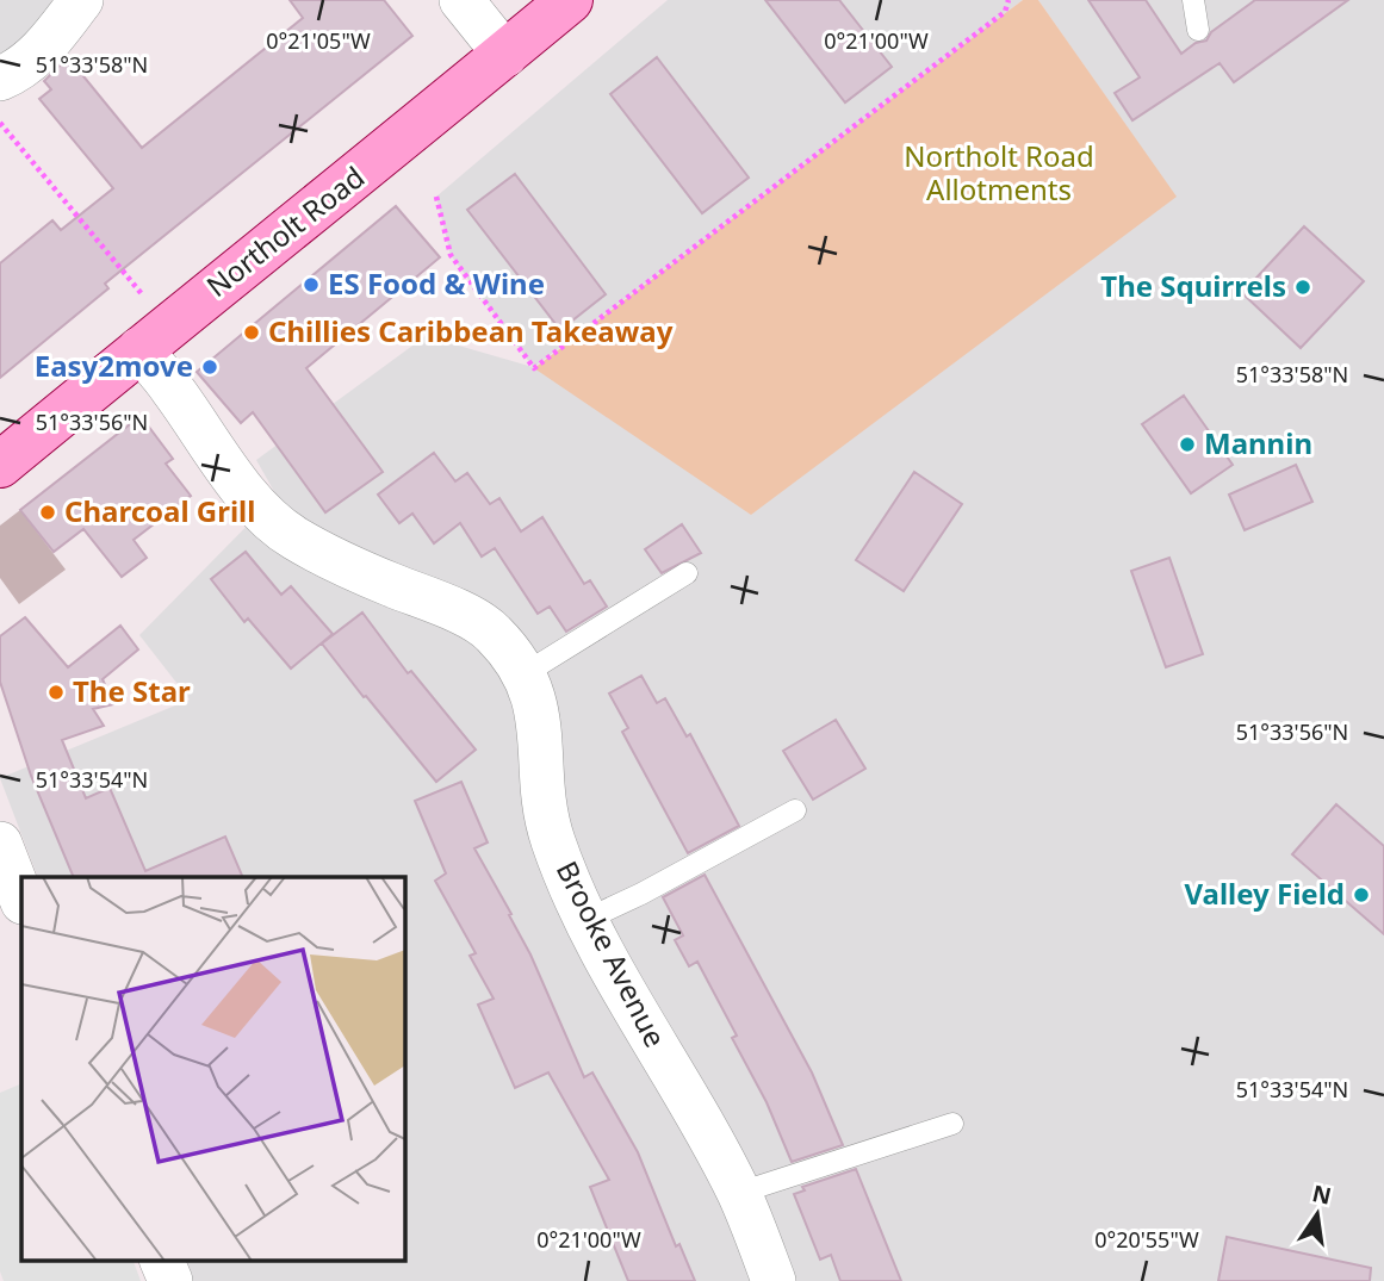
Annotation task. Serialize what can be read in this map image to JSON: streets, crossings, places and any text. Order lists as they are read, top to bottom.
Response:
{
  "streets": {
    "main road": ["Northolt Road"],
    "street": ["Brooke Avenue"]
  },
  "crossings": [
    ["Northolt Road", "Brooke Avenue"]
  ],
  "parks": ["Northolt Road Allotments"],
  "places": [
    "ES Food & Wine",
    "The Squirrels",
    "Chillies Caribbean Takeaway",
    "Easy2move",
    "Mannin",
    "Charcoal Grill",
    "The Star",
    "Valley Field"
  ],
  "north": "top",
  "coordinates": [
    "0°21'05\"W",
    "0°21'00\"W",
    "51°33'58\"N",
    "51°33'56\"N",
    "51°33'54\"N",
    "0°20'55\"W"
  ]
}
